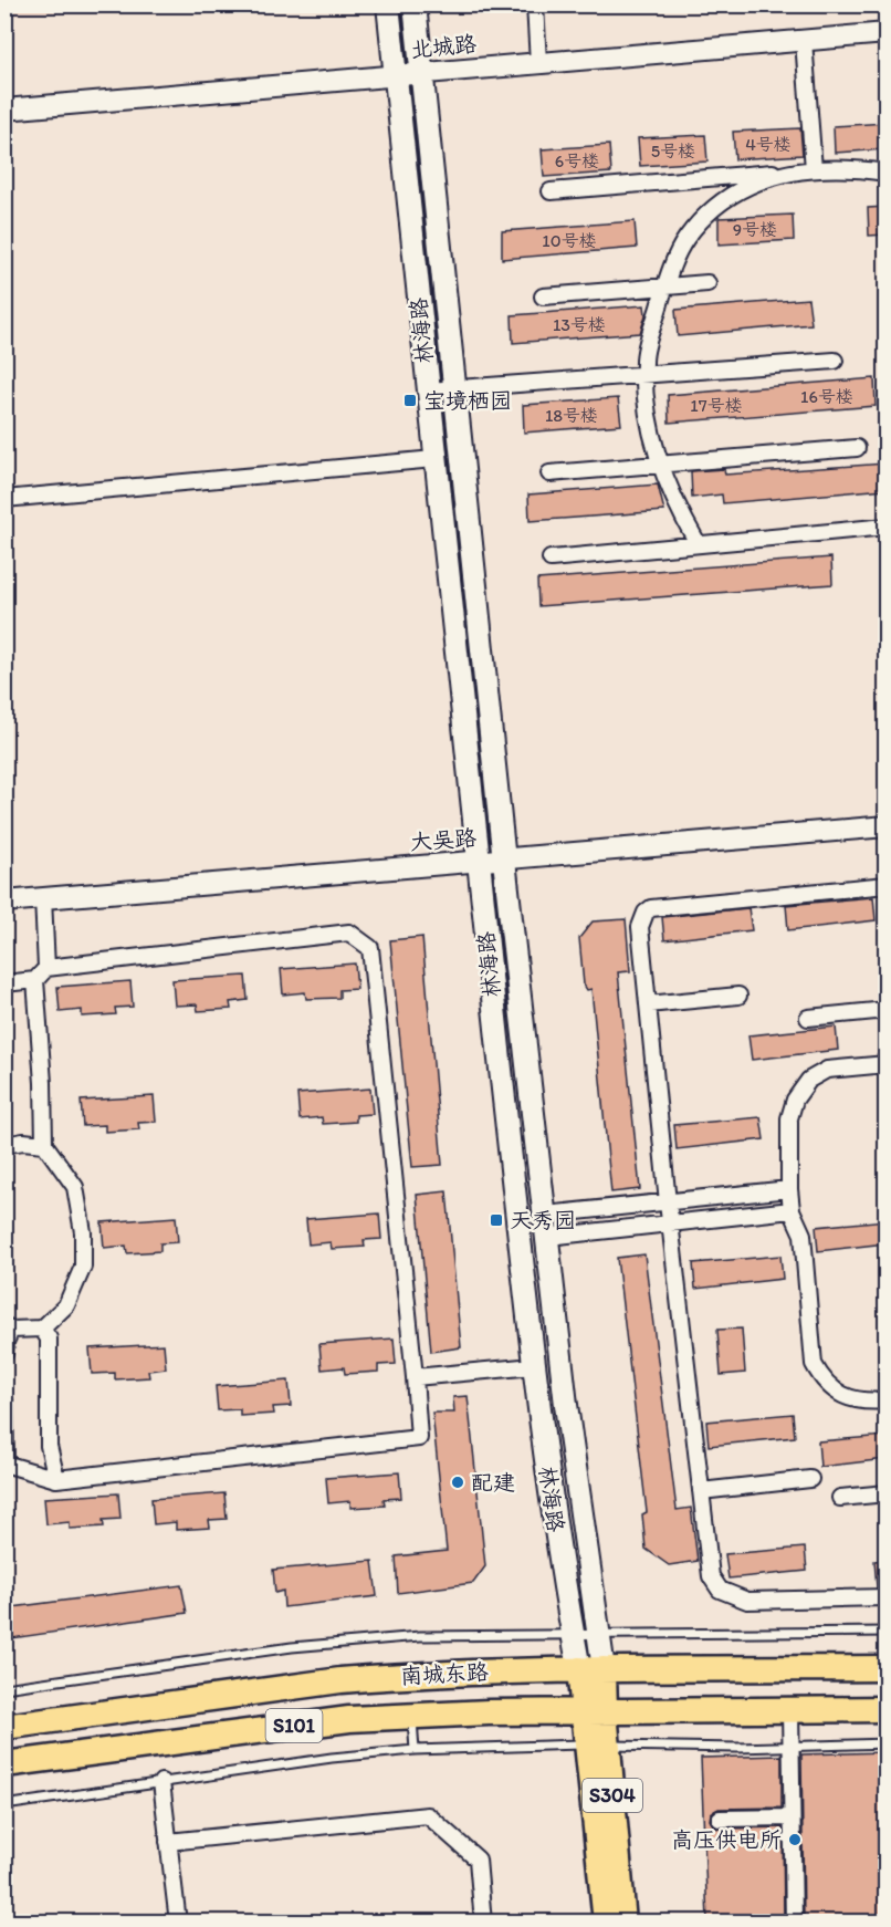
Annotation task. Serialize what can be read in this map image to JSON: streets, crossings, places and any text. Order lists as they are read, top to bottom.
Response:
{
  "streets": {
    "main road": [
      "林海路",
      "南城东路",
      "S101",
      "S304"
    ],
    "street": ["北城路", "大吴路"]
  },
  "crossings": [
    ["北城路", "林海路"],
    ["林海路", "大吴路"],
    ["林海路", "南城东路"]
  ],
  "places": {
    "transit": ["宝境栖园", "天秀园"],
    "other": ["配建", "高压供电所"]
  },
  "house_numbers": [
    "4号楼",
    "5号楼",
    "6号楼",
    "9号楼",
    "10号楼",
    "13号楼",
    "16号楼",
    "17号楼",
    "18号楼"
  ]
}
